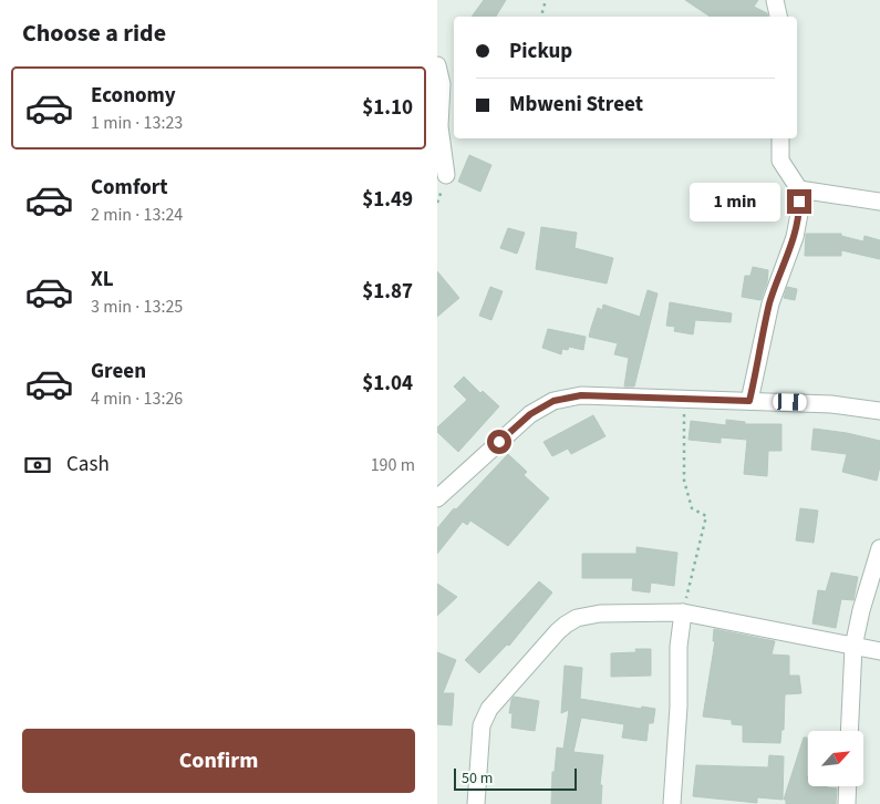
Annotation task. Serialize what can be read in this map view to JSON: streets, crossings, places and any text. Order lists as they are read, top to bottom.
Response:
{
  "scale_bar": "50 m",
  "north": "top right",
  "page": {
    "heading": "Choose a ride",
    "banner": ["Pickup", "Mbweni Street"],
    "list": [
      {
        "name": "Economy",
        "note": "1 min · 13:23",
        "value": "$1.10"
      },
      {
        "name": "Comfort",
        "note": "2 min · 13:24",
        "value": "$1.49"
      },
      {
        "name": "XL",
        "note": "3 min · 13:25",
        "value": "$1.87"
      },
      {
        "name": "Green",
        "note": "4 min · 13:26",
        "value": "$1.04"
      }
    ],
    "bubble": "1 min",
    "pay": ["Cash", "190 m"],
    "buttons": "Confirm",
    "scale": "50 m"
  }
}
